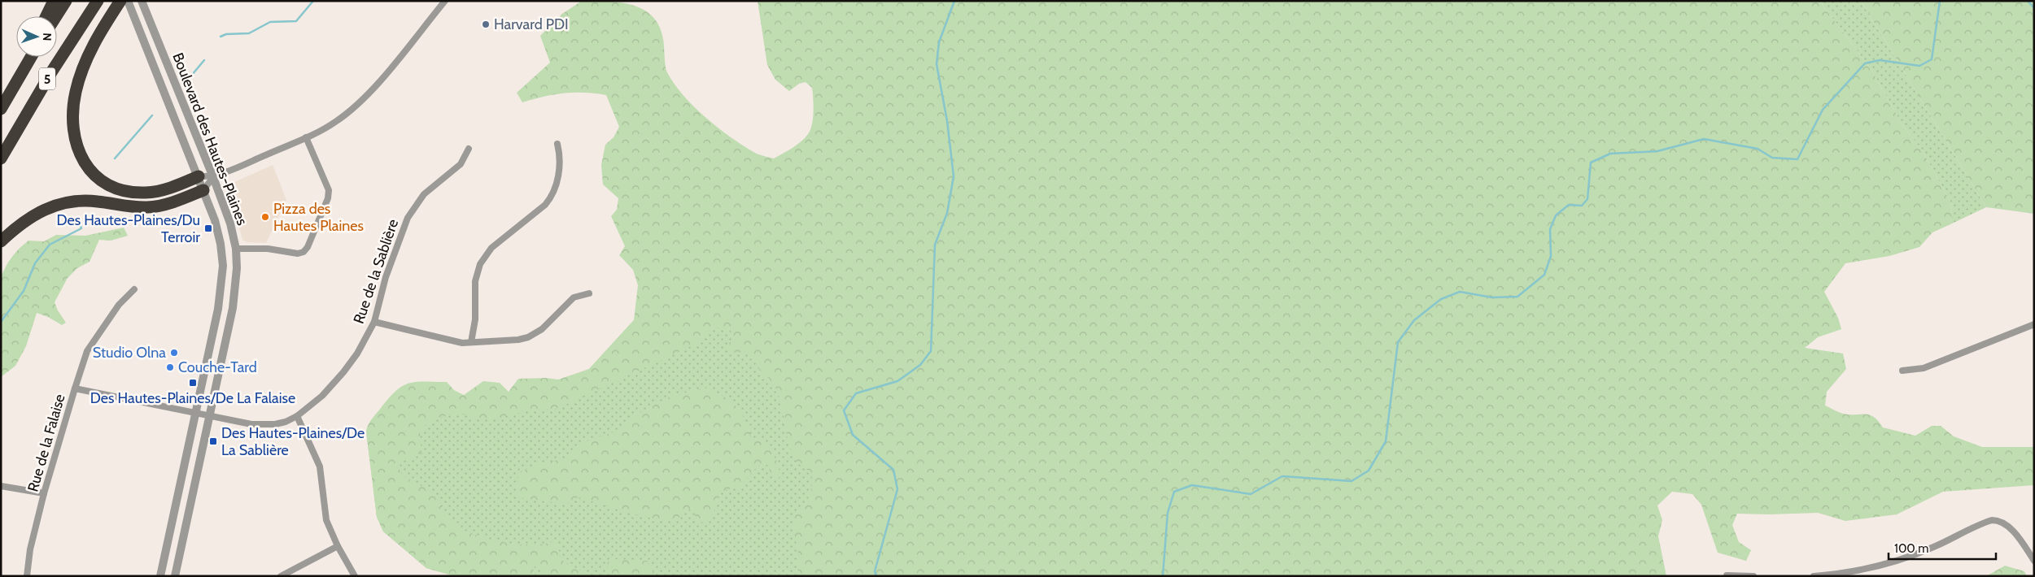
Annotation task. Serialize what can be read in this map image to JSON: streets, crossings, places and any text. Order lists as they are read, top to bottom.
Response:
{
  "streets": {
    "highway": ["5"],
    "street": ["Boulevard des Hautes-Plaines", "Rue de la Sablière", "Rue de la Falaise"]
  },
  "crossings": [
    ["Boulevard des Hautes-Plaines", "Rue de la Sablière"],
    ["Boulevard des Hautes-Plaines", "Rue de la Falaise"],
    ["Rue de la Sablière", "Rue de la Falaise"]
  ],
  "places": {
    "other": [
      "Harvard PDI",
      "Pizza des Hautes Plaines",
      "Studio Olna",
      "Couche-Tard"
    ],
    "transit": ["Des Hautes-Plaines/Du Terroir", "Des Hautes-Plaines/De La Falaise", "Des Hautes-Plaines/De La Sablière"]
  },
  "scale_bar": "100 m",
  "north": "right"
}
